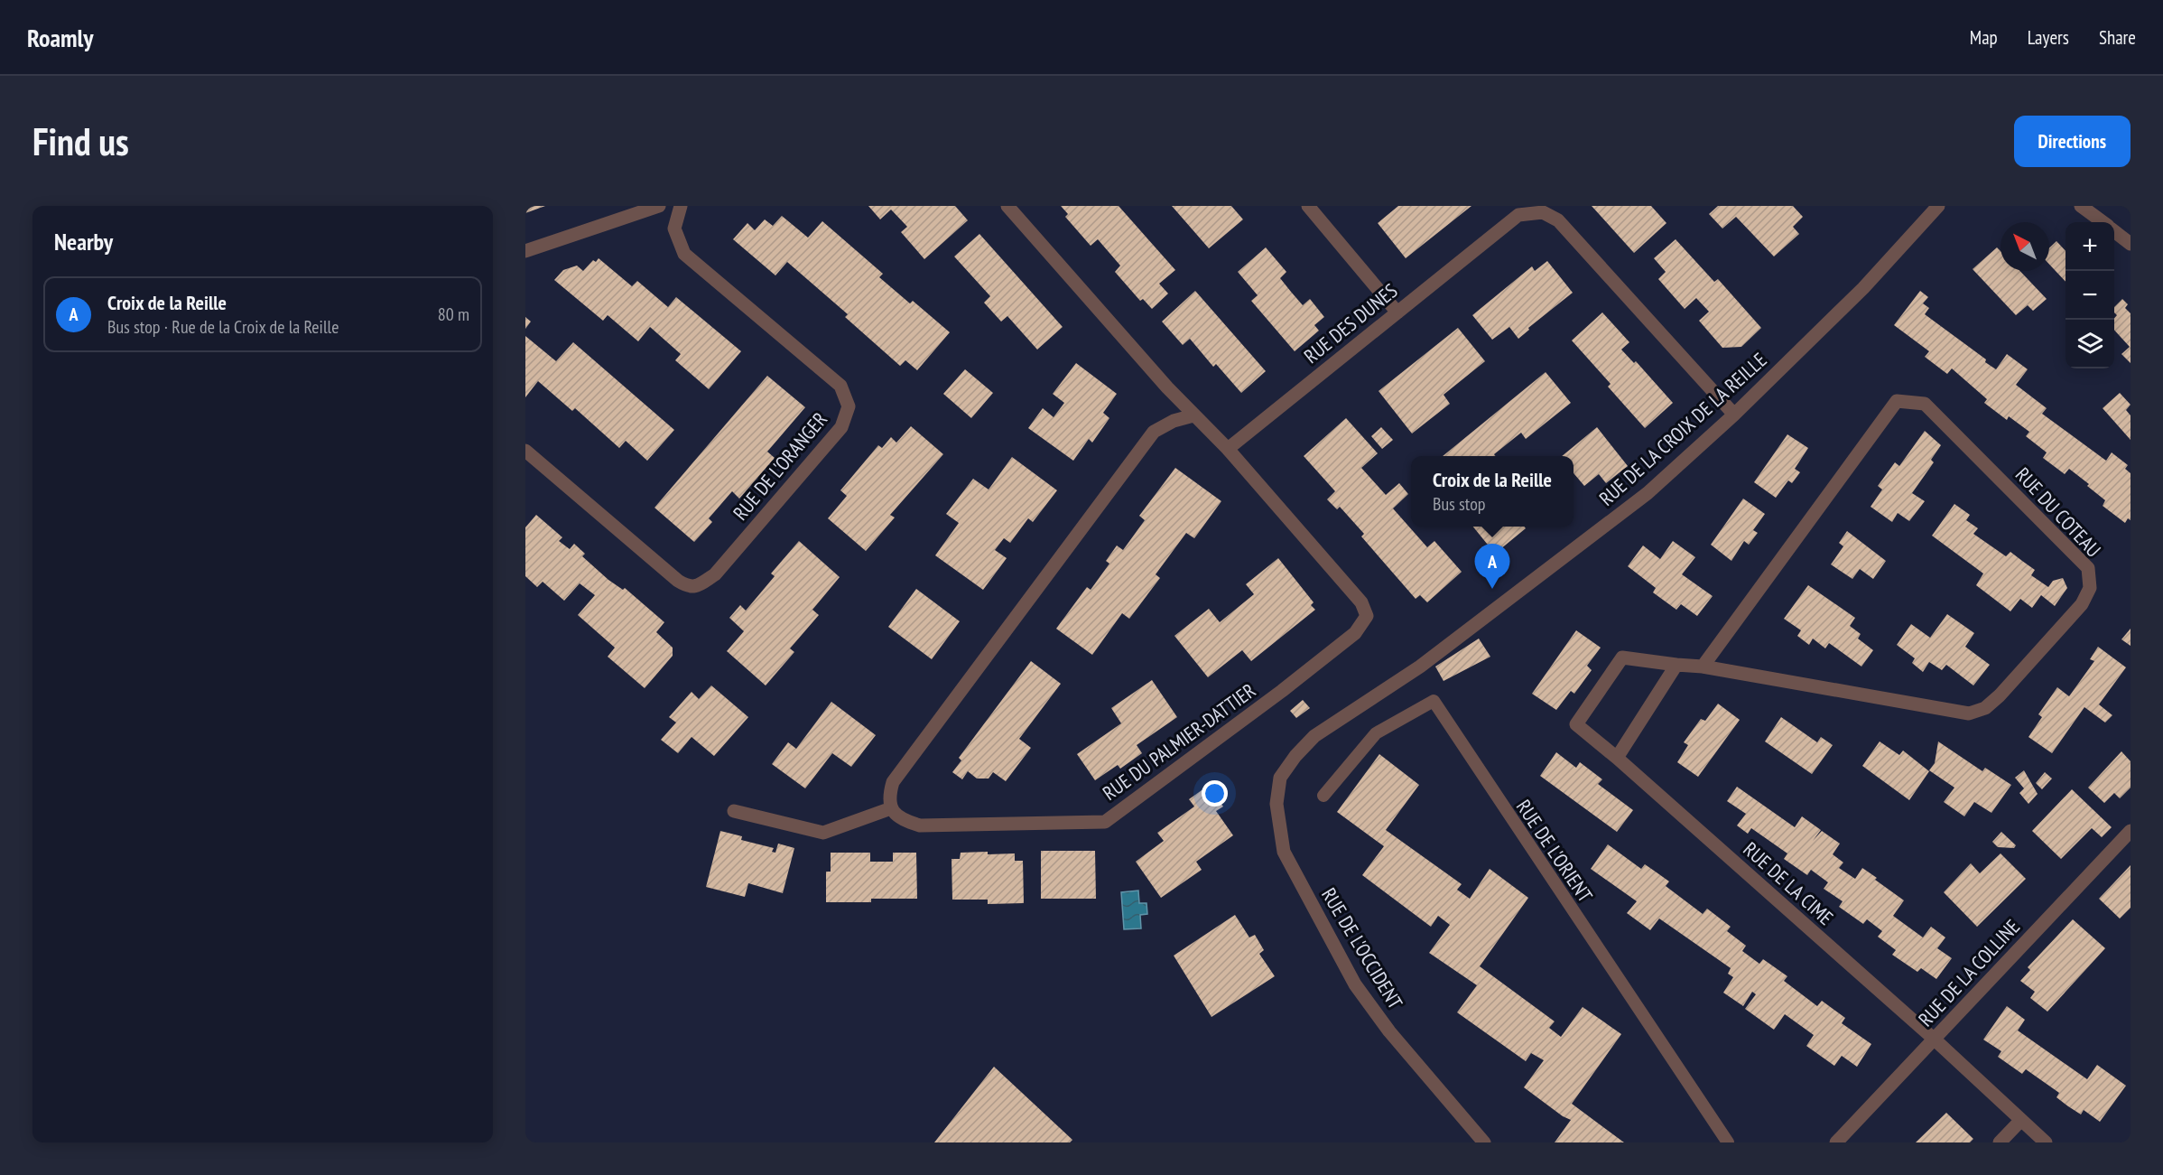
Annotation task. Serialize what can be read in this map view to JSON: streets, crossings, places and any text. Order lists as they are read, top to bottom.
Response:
{
  "streets": {
    "street": [
      "RUE DES DUNES",
      "RUE DE LA CROIX DE LA REILLE",
      "RUE DE L'ORANGER",
      "RUE DU COTEAU",
      "RUE DU PALMIER-DATTIER",
      "RUE DE LA CIME",
      "RUE DE L'OCCIDENT",
      "RUE DE LA COLLINE"
    ],
    "lane": ["RUE DE L'ORIENT"]
  },
  "crossings": [
    ["RUE DES DUNES", "RUE DE LA CROIX DE LA REILLE"],
    ["RUE DES DUNES", "RUE DU PALMIER-DATTIER"],
    ["RUE DE LA CROIX DE LA REILLE", "RUE DE L'OCCIDENT"],
    ["RUE DU COTEAU", "RUE DE LA CIME"],
    ["RUE DE LA CIME", "RUE DE LA COLLINE"]
  ],
  "north": "top left",
  "page": {
    "header": "Roamly",
    "nav": ["Map", "Layers", "Share"],
    "buttons": "Directions",
    "title": "Find us",
    "heading": "Nearby",
    "map_buttons": ["+", "−"],
    "list": [
      {
        "mark": "A",
        "name": "Croix de la Reille",
        "note": "Bus stop · Rue de la Croix de la Reille",
        "value": "80 m"
      }
    ],
    "popup": ["Croix de la Reille", "Bus stop"],
    "pins": "A"
  }
}
